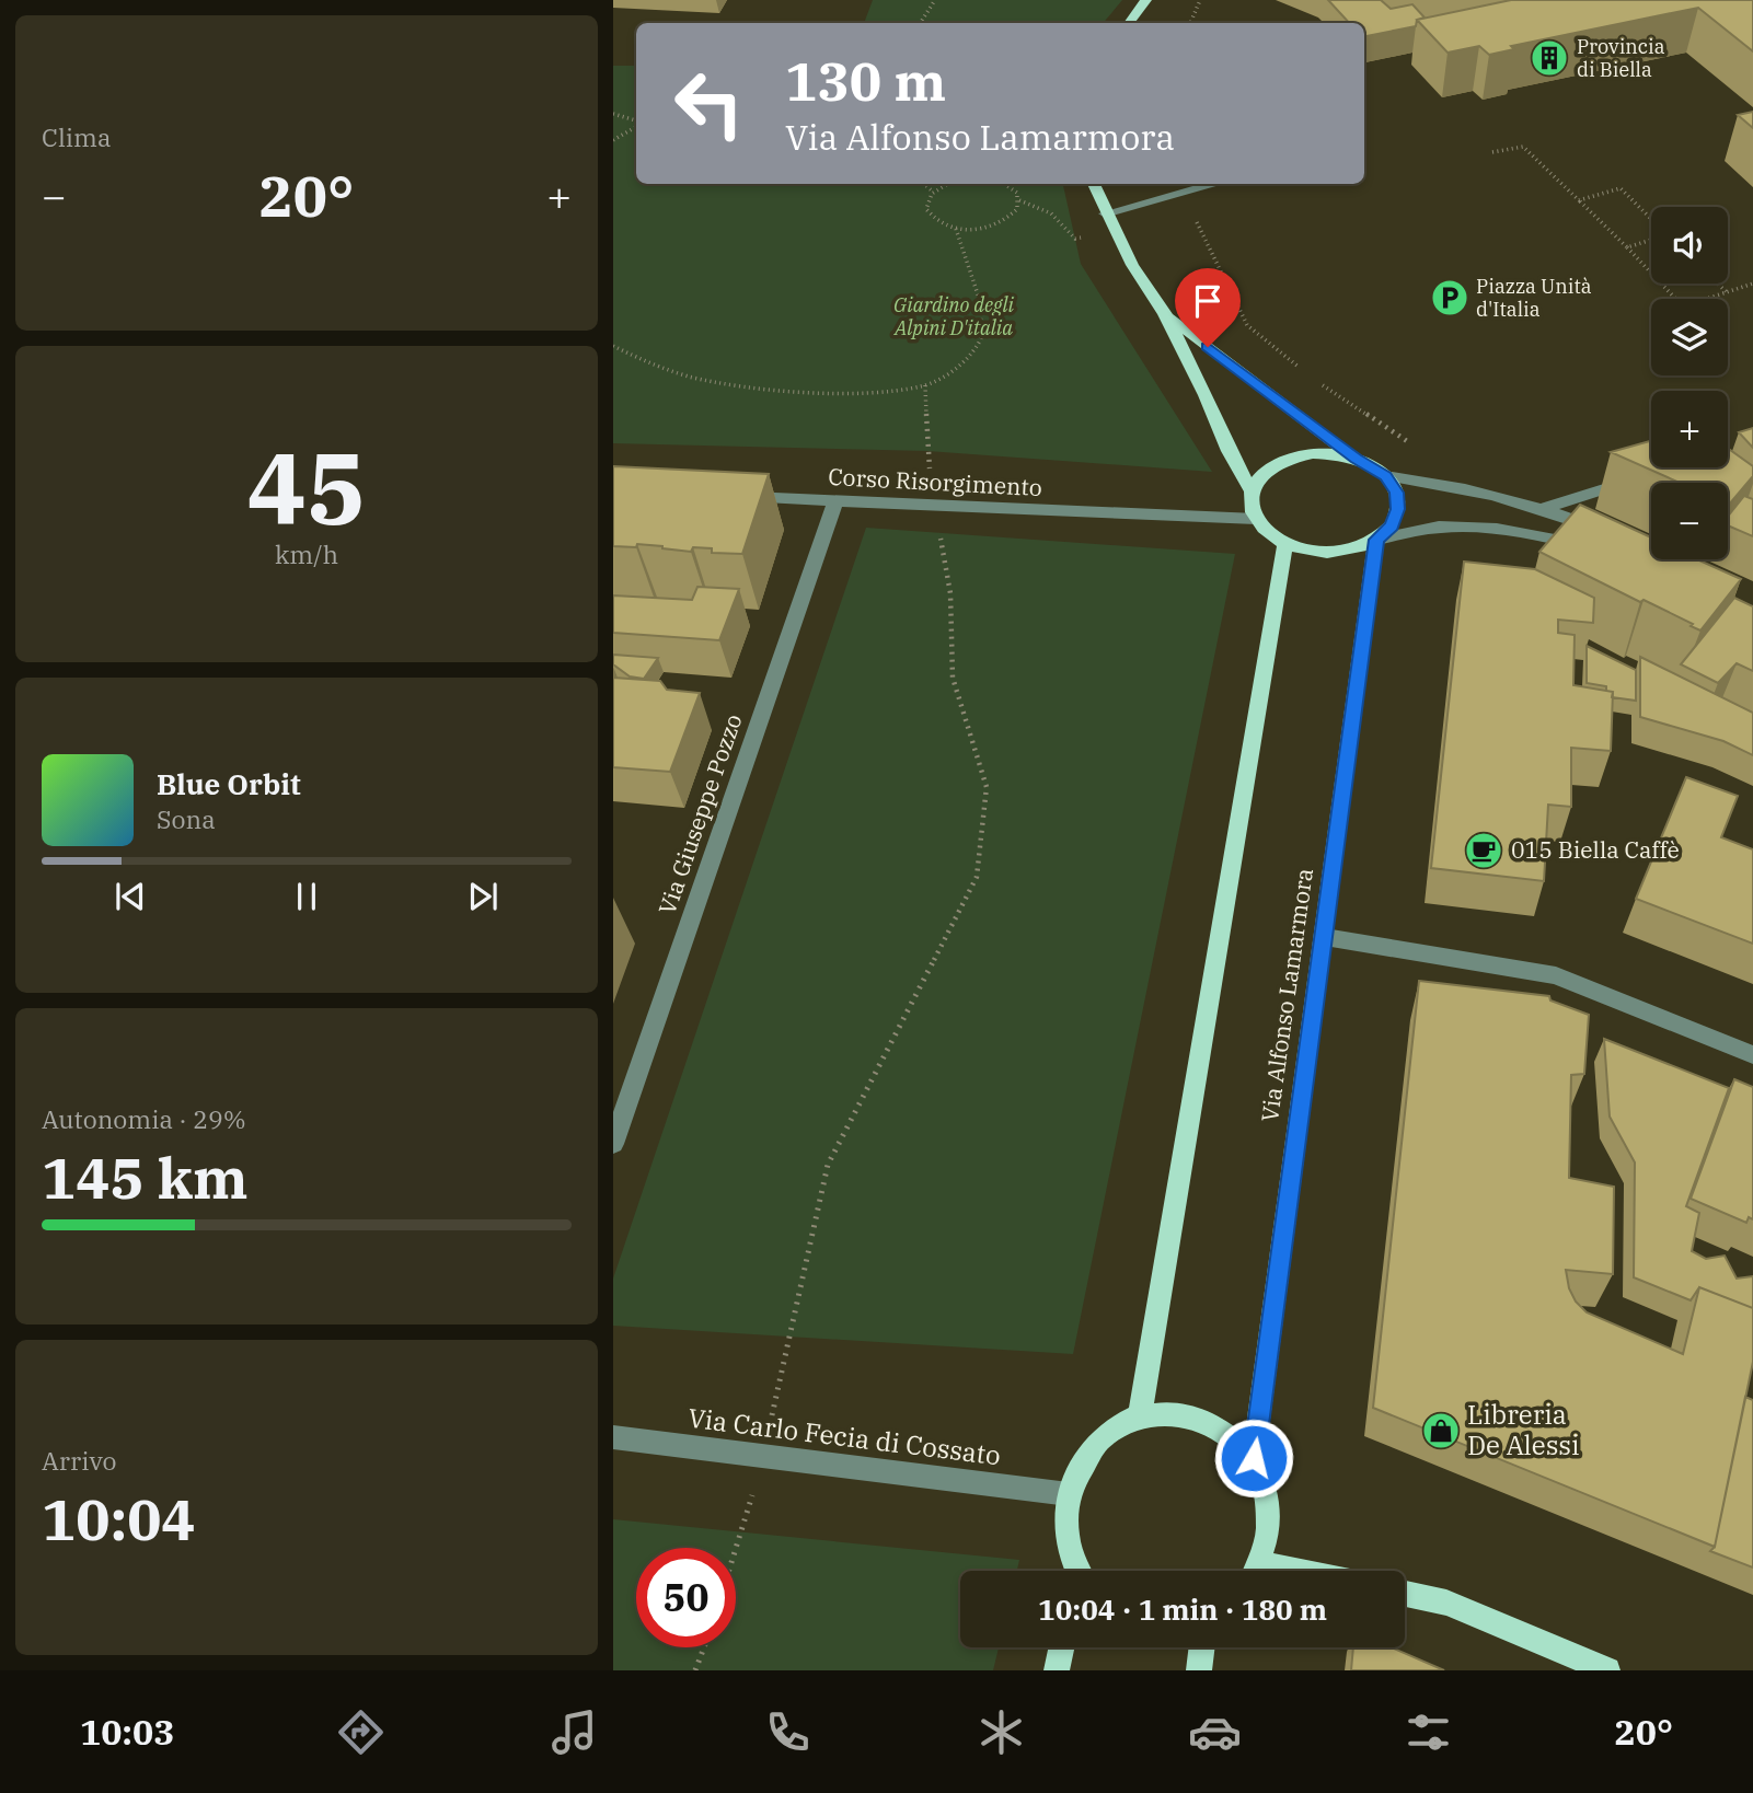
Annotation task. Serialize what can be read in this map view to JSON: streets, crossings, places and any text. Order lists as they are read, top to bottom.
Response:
{
  "streets": {
    "main road": ["Via Alfonso Lamarmora"],
    "street": ["Corso Risorgimento", "Via Giuseppe Pozzo", "Via Carlo Fecia di Cossato"]
  },
  "crossings": [
    ["Corso Risorgimento", "Via Giuseppe Pozzo"],
    ["Corso Risorgimento", "Via Alfonso Lamarmora"],
    ["Via Alfonso Lamarmora", "Via Carlo Fecia di Cossato"]
  ],
  "parks": ["Giardino degli Alpini D'italia"],
  "places": {
    "building": ["Provincia di Biella"],
    "parking": ["Piazza Unità d'Italia"],
    "cafe": ["015 Biella Caffè"],
    "shop": ["Libreria De Alessi"]
  },
  "page": {
    "tile": [
      "Clima",
      ["45", "km/h"],
      ["Autonomia · 29%", "145 km"],
      ["Arrivo", "10:04"]
    ],
    "turn": ["130 m", "Via Alfonso Lamarmora"],
    "heat": ["−", "20°", "+"],
    "map_buttons": ["+", "−"],
    "song": ["Blue Orbit", "Sona"],
    "limit": "50",
    "trip": "10:04 · 1 min · 180 m",
    "tabs": ["10:03", "20°"]
  }
}
